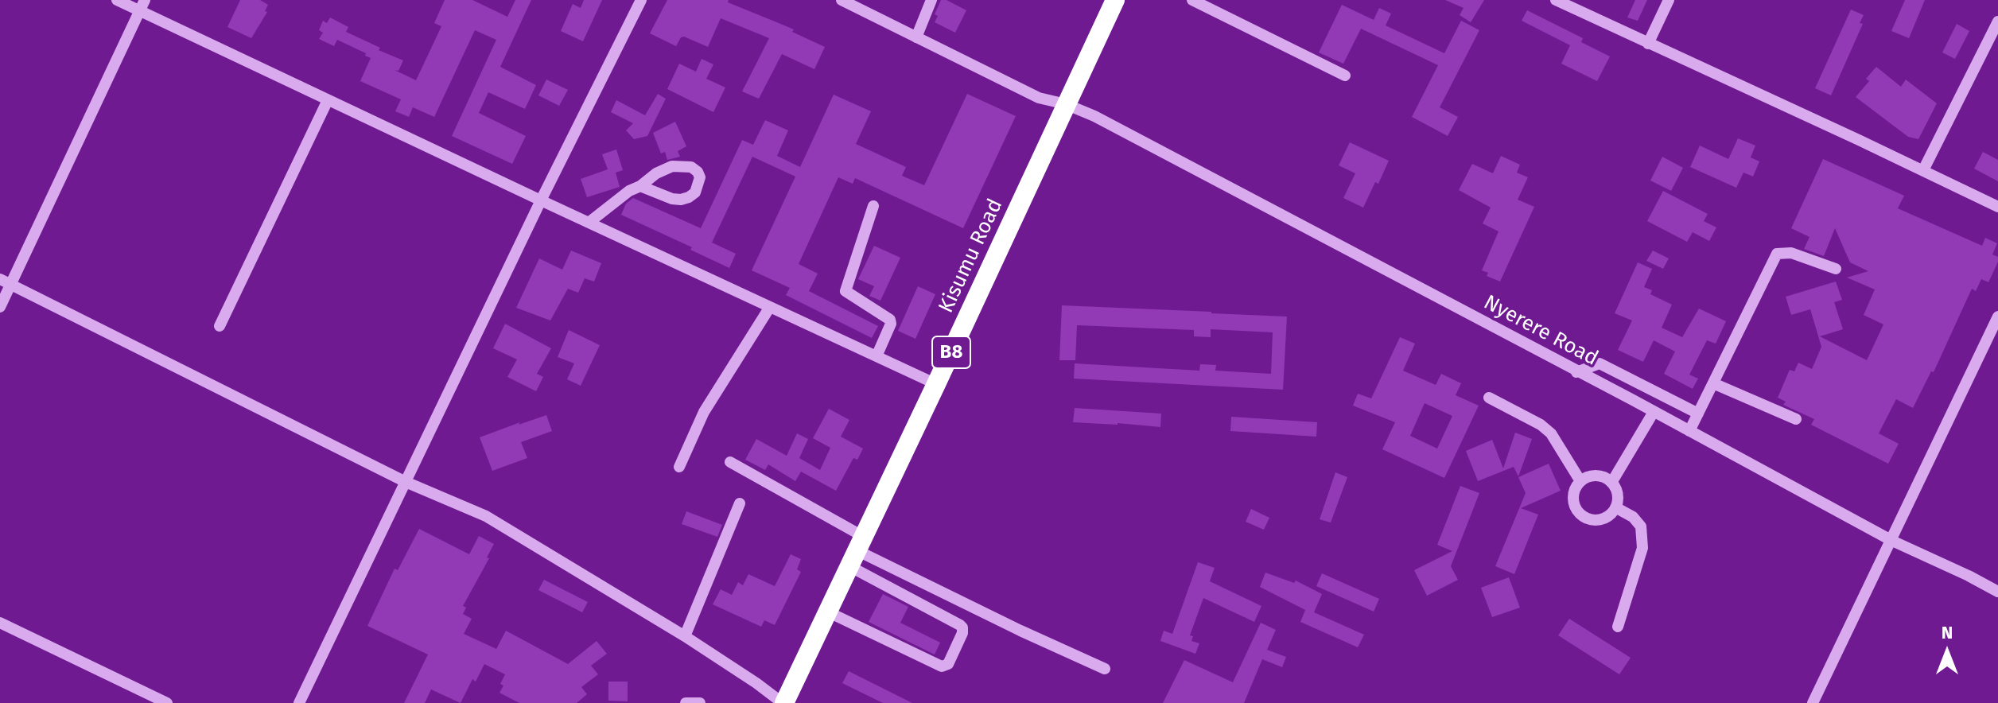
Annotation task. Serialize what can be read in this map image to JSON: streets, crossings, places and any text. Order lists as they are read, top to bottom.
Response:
{
  "streets": {
    "highway": ["Kisumu Road", "B8"],
    "street": ["Nyerere Road"]
  },
  "crossings": [
    ["Kisumu Road", "Nyerere Road"]
  ],
  "north": "top"
}
